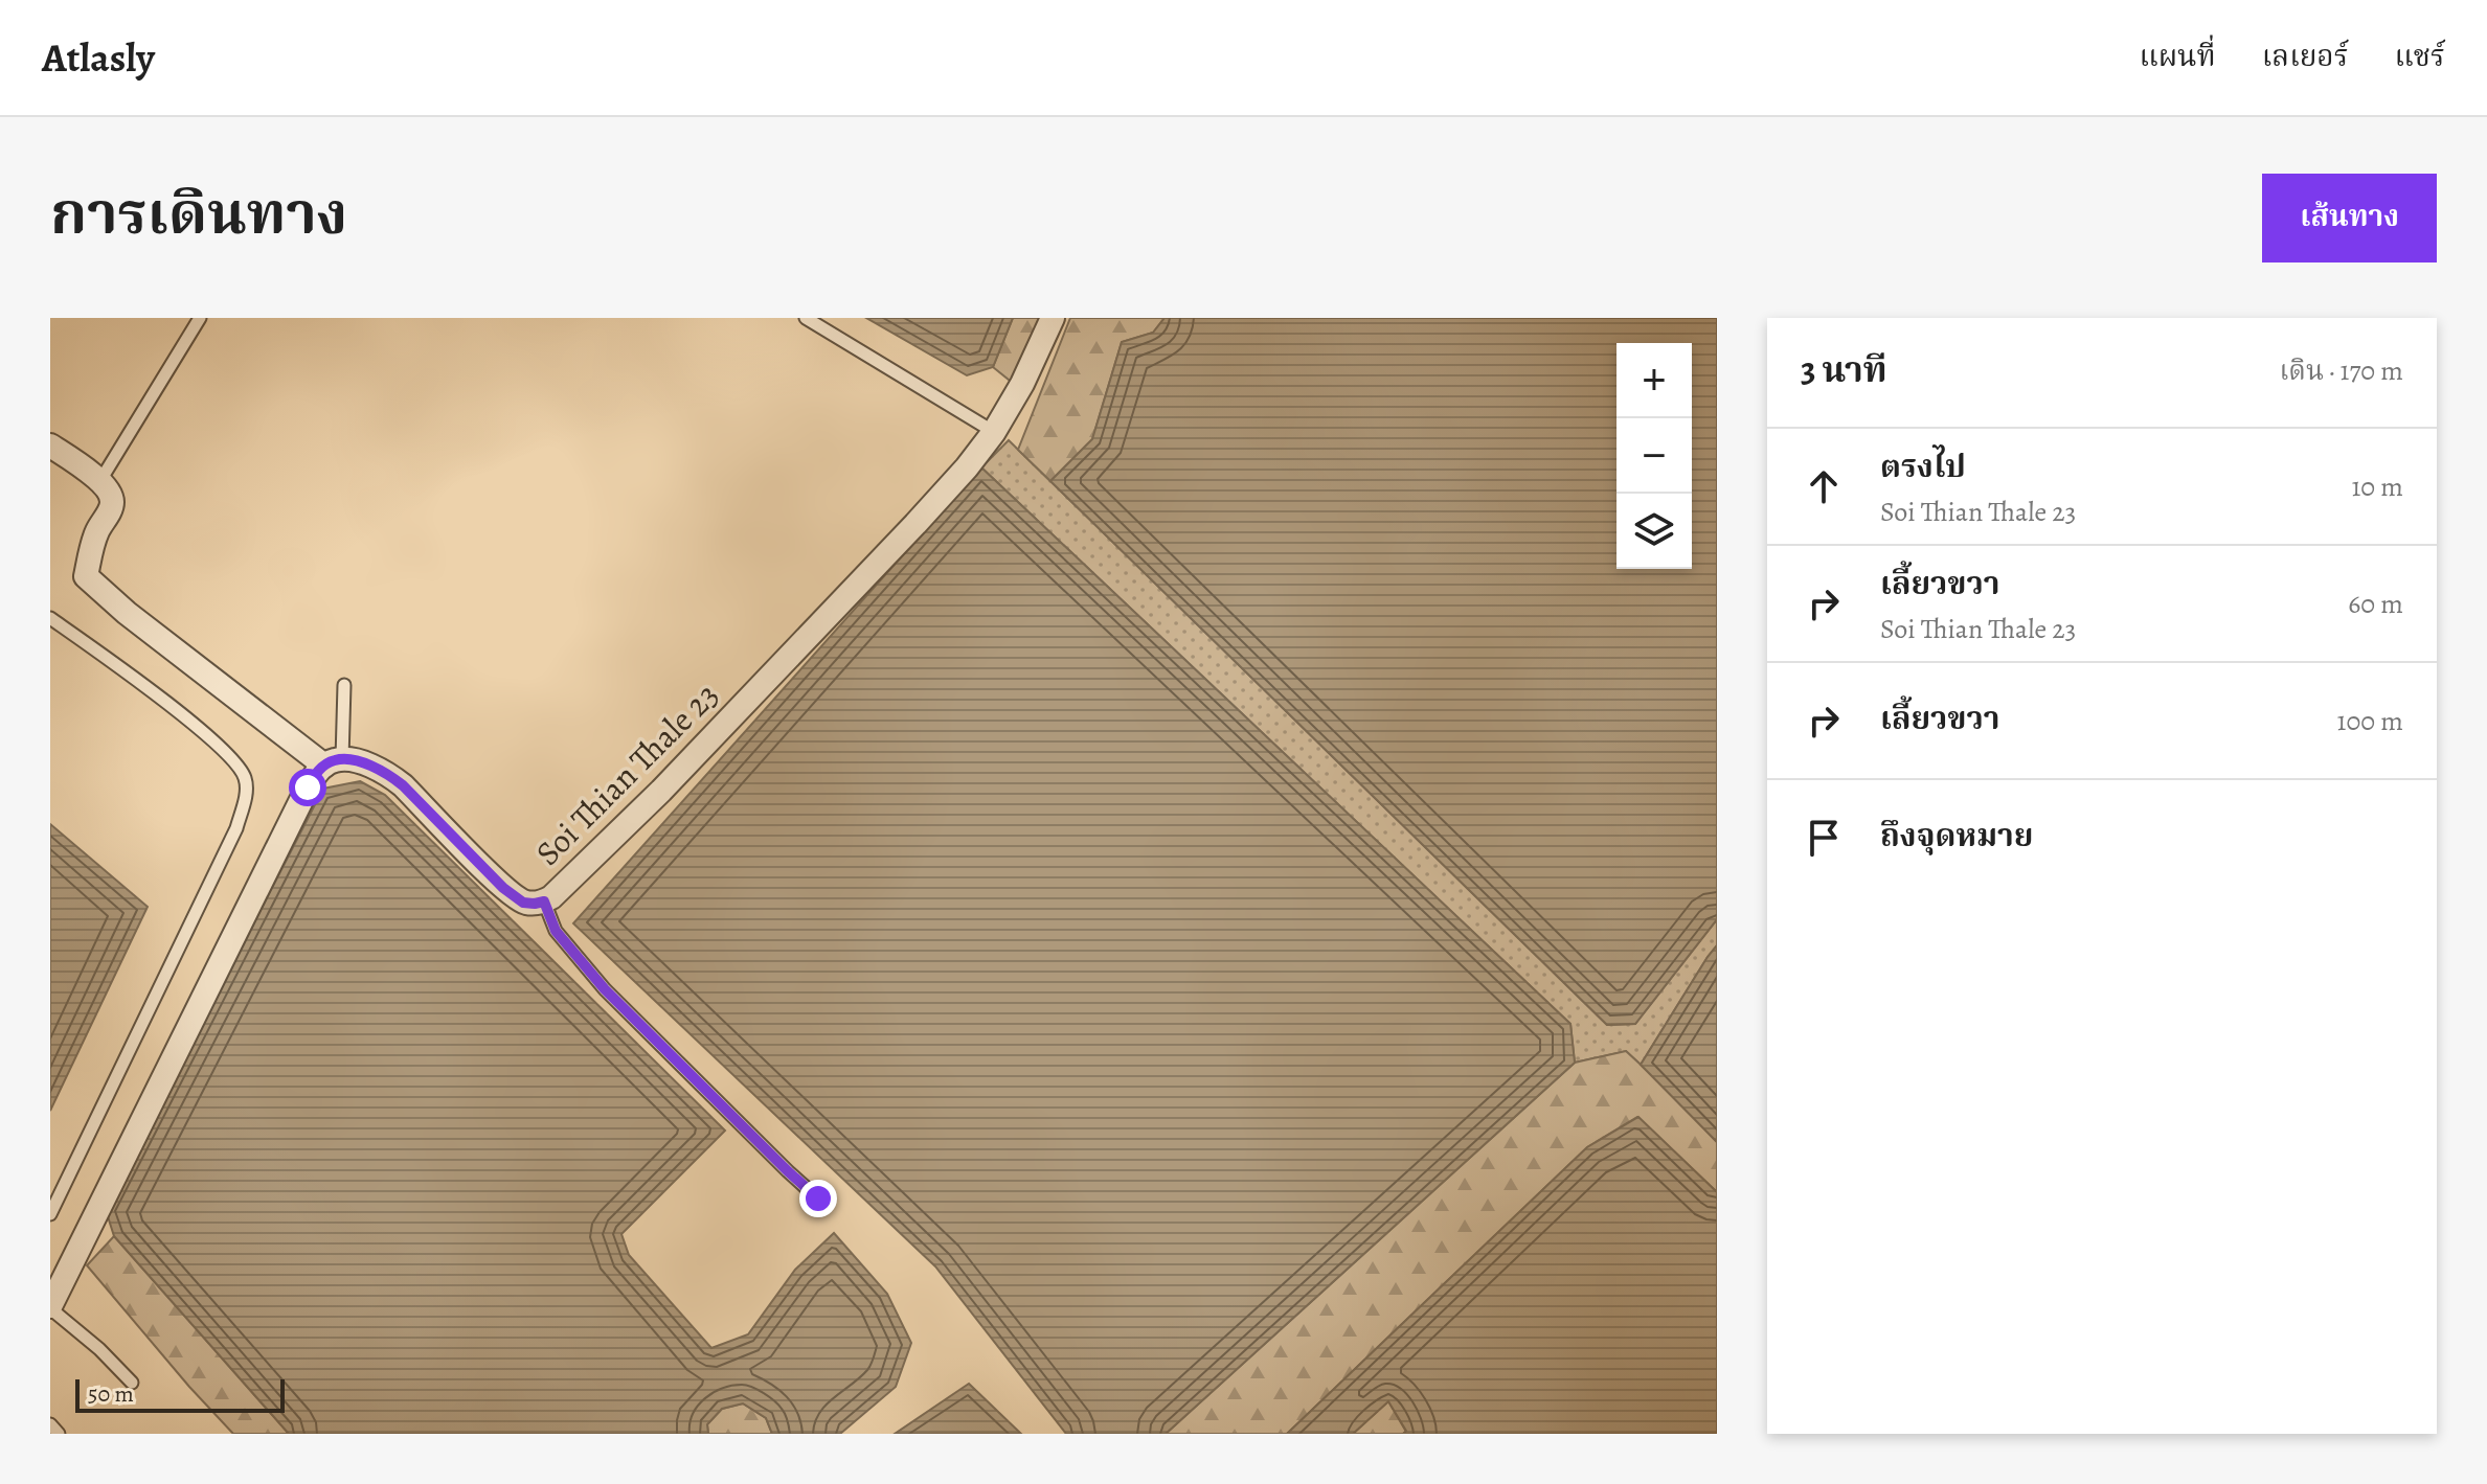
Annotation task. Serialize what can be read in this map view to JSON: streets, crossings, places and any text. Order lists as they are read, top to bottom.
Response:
{
  "streets": {
    "street": ["Soi Thian Thale 23"]
  },
  "scale_bar": "50 m",
  "page": {
    "header": "Atlasly",
    "nav": ["แผนที่", "เลเยอร์", "แชร์"],
    "title": "การเดินทาง",
    "buttons": "เส้นทาง",
    "heading": ["3 นาที", "เดิน · 170 m"],
    "map_buttons": ["+", "−"],
    "list": [
      ["ตรงไป", "Soi Thian Thale 23", "10 m"],
      ["เลี้ยวขวา", "Soi Thian Thale 23", "60 m"],
      ["เลี้ยวขวา", "100 m"],
      "ถึงจุดหมาย"
    ],
    "scale": "50 m"
  }
}
